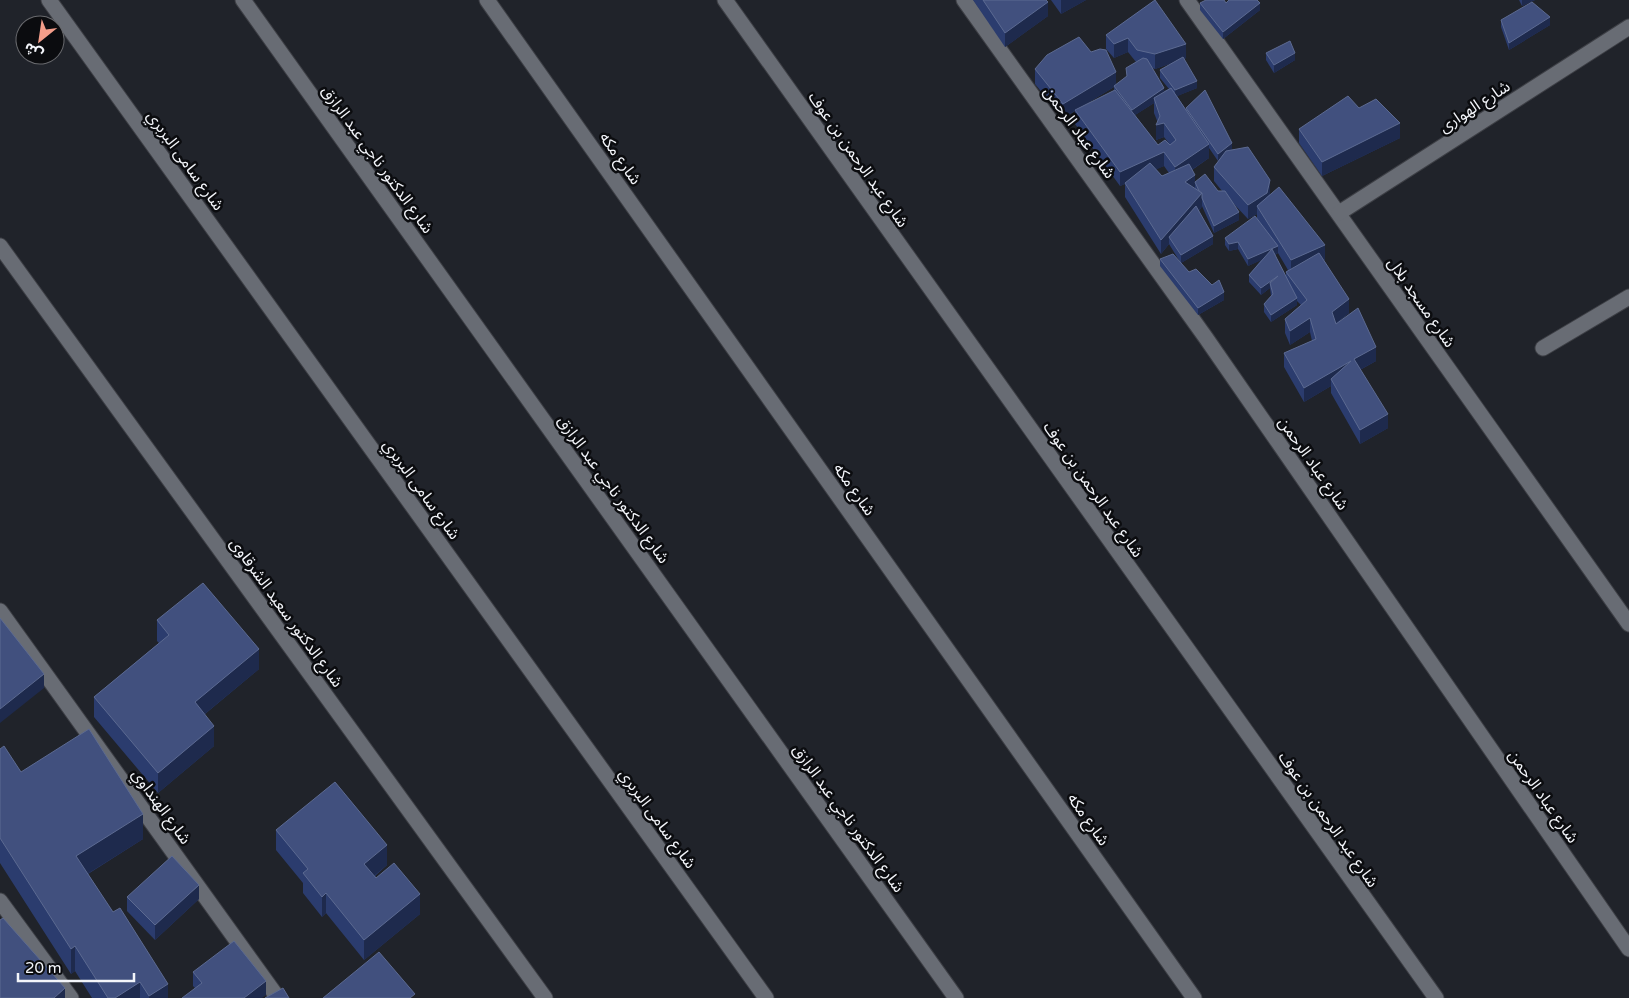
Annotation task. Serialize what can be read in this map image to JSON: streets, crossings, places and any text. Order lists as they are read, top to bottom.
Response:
{
  "streets": {
    "street": [
      "شارع الهوارى",
      "شارع عباد الرحمن",
      "شارع مكه",
      "شارع الدكتور ناجي عبد الرازق",
      "شارع عبد الرحمن بن عوف",
      "شارع سامى البربري",
      "شارع مسجد بلال",
      "شارع الدكتور سعيد الشرقاوى",
      "شارع الهنداوي"
    ]
  },
  "crossings": [
    ["شارع الهوارى", "شارع مسجد بلال"]
  ],
  "scale_bar": "20 m",
  "north": "bottom left"
}
